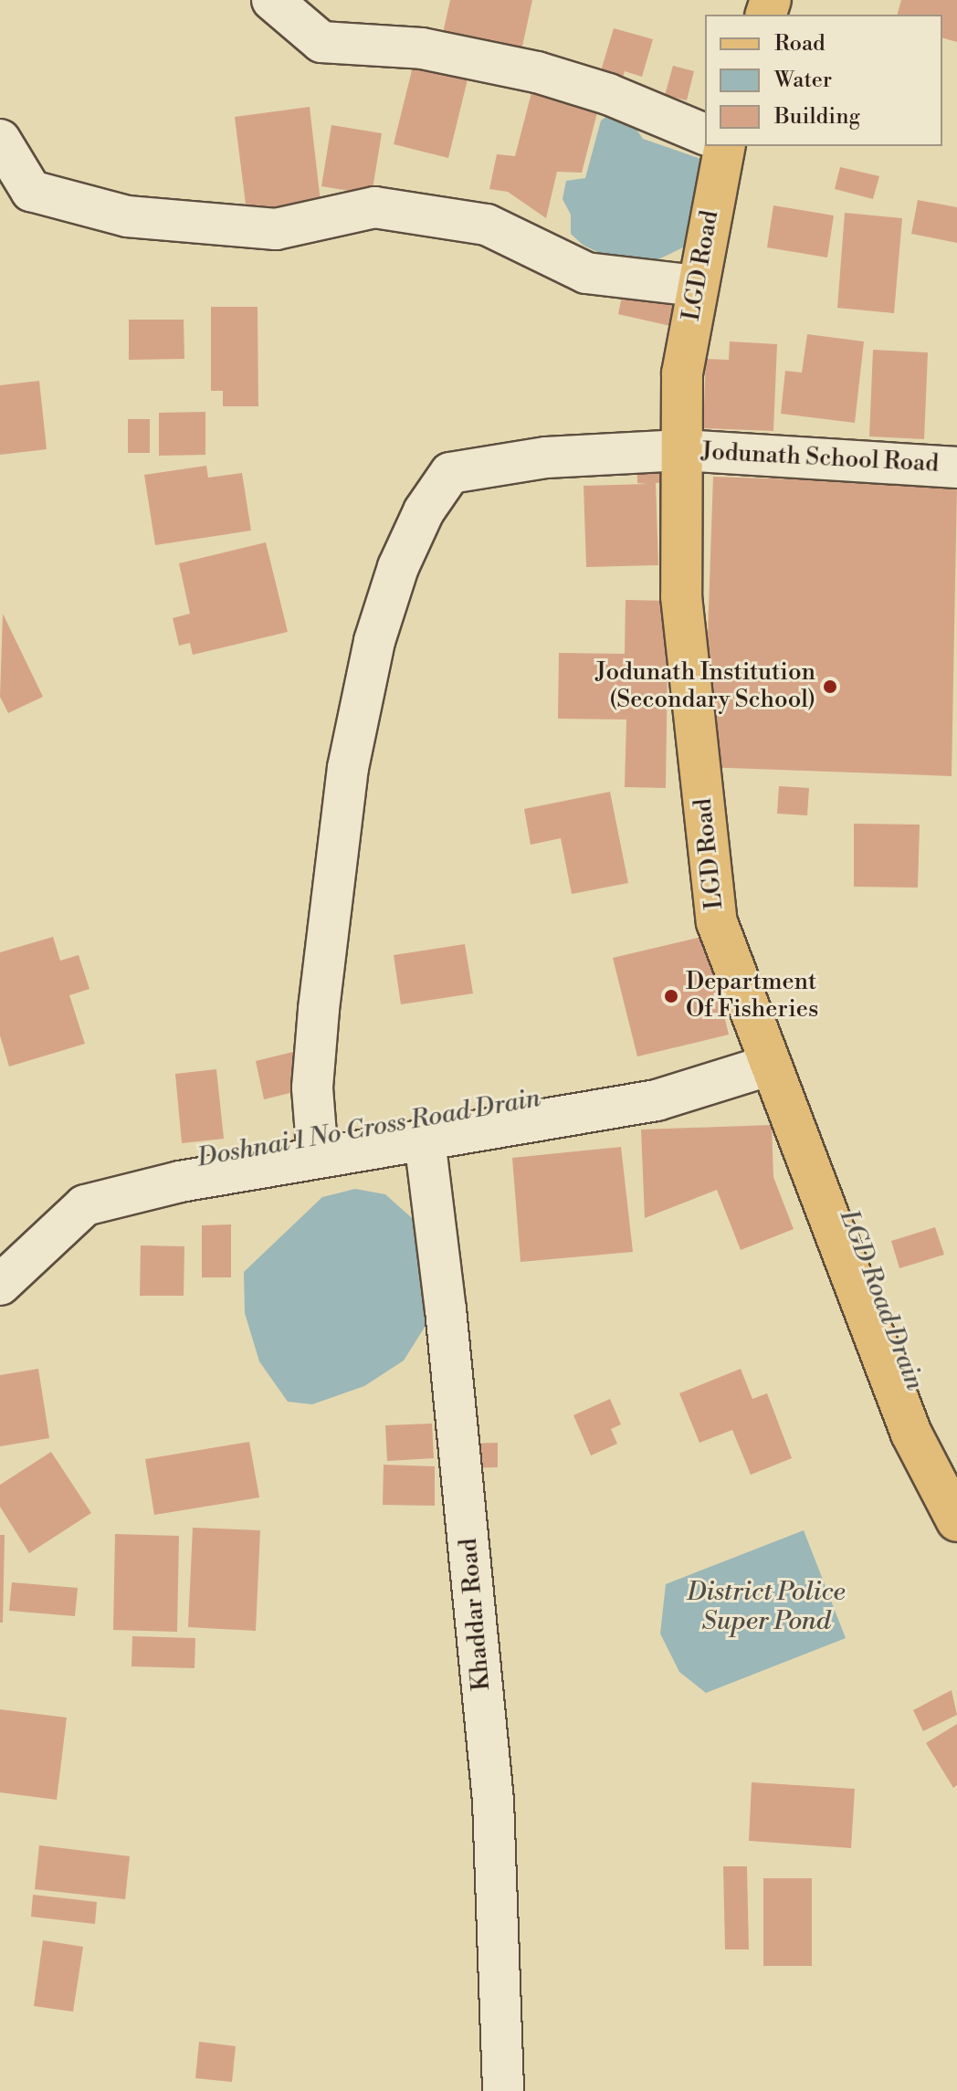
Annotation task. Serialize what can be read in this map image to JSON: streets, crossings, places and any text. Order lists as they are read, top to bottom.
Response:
{
  "streets": {
    "main road": ["LGD Road"],
    "street": ["Jodunath School Road", "Khaddar Road"]
  },
  "crossings": [
    ["LGD Road", "Jodunath School Road"]
  ],
  "water": ["Doshnai 1 No Cross Road Drain", "LGD Road Drain", "District Police Super Pond"],
  "places": ["Jodunath Institution (Secondary School)", "Department Of Fisheries"],
  "legend": ["Road", "Water", "Building"]
}
